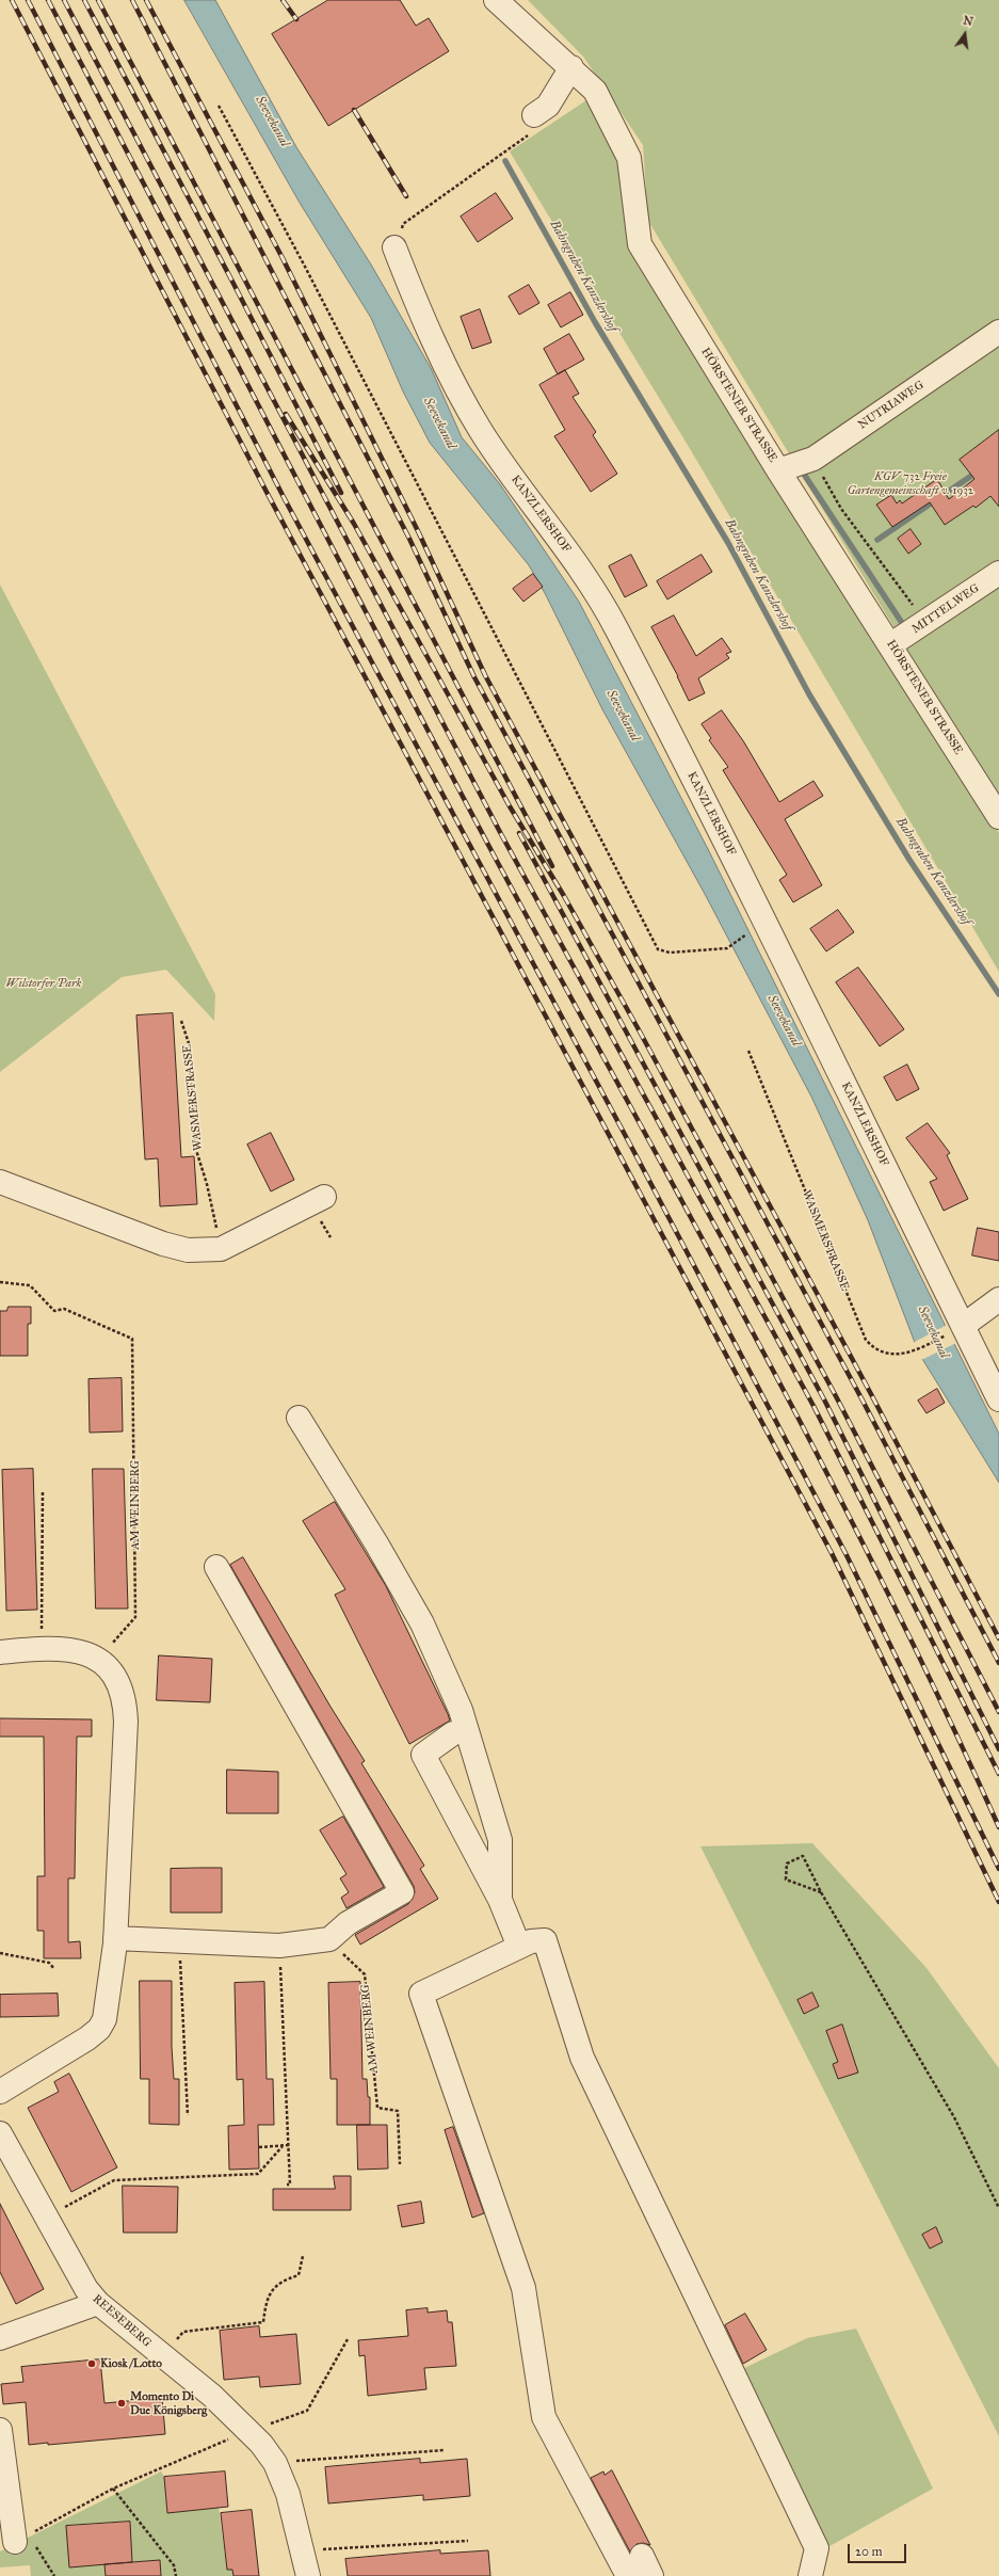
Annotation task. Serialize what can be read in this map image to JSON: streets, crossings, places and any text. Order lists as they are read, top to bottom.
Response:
{
  "streets": {
    "street": [
      "HÖRSTENER STRASSE",
      "NUTRIAWEG",
      "KANZLERSHOF",
      "MITTELWEG",
      "REESEBERG"
    ],
    "path": ["WASMERSTRASSE", "AM WEINBERG"]
  },
  "crossings": [
    ["HÖRSTENER STRASSE", "NUTRIAWEG"],
    ["HÖRSTENER STRASSE", "MITTELWEG"],
    ["KANZLERSHOF", "WASMERSTRASSE"]
  ],
  "water": ["Seevekanal", "Bahngraben Kanzlershof"],
  "parks": ["KGV 732 Freie Gartengemeinschaft v. 1932", "Wilstorfer Park"],
  "places": ["Kiosk /Lotto", "Momento Di Due Königsberg"],
  "scale_bar": "20 m",
  "north": "top"
}
